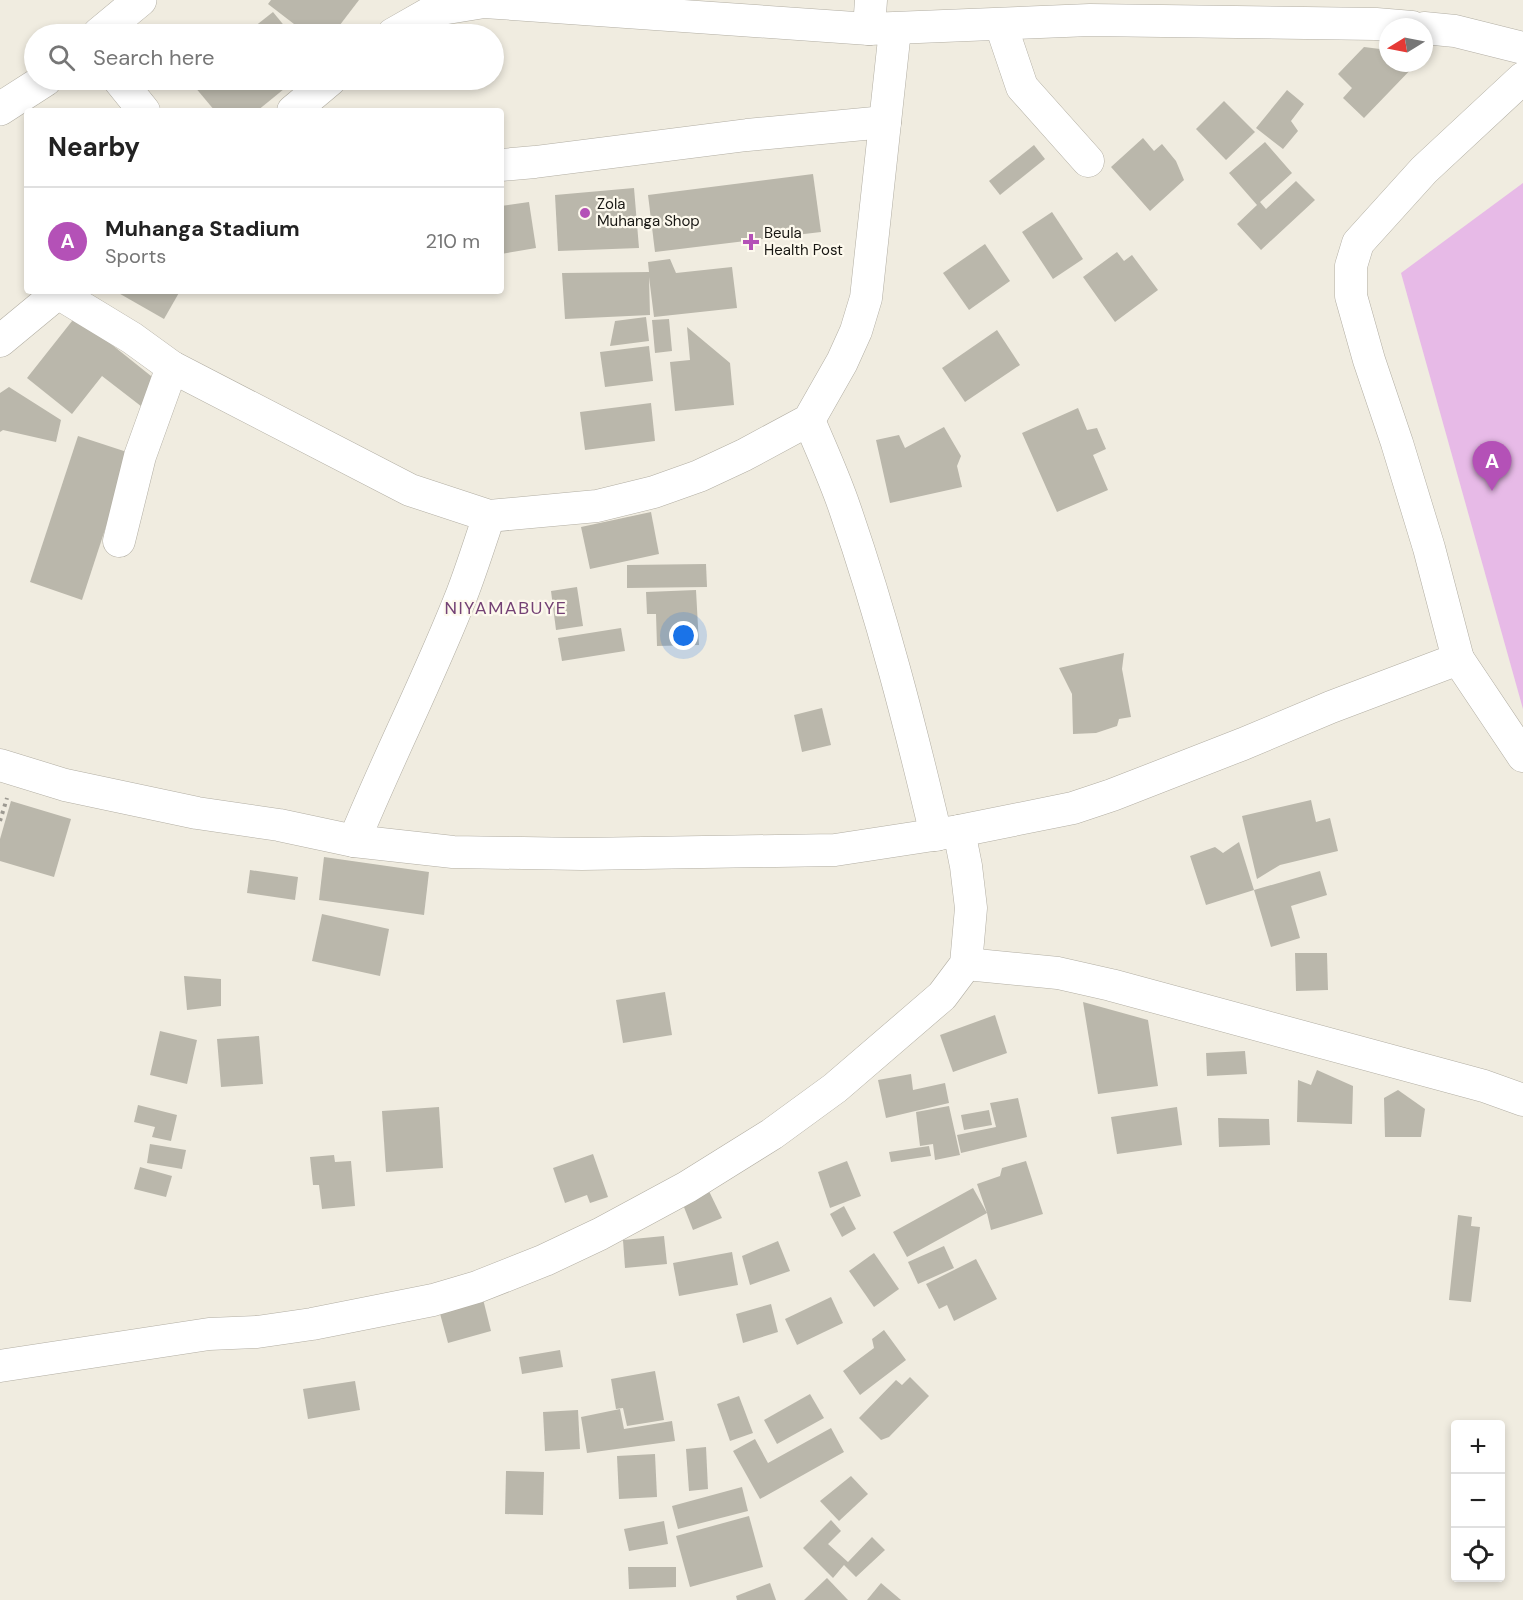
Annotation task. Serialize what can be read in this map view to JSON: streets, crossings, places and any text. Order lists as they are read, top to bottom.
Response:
{
  "districts": ["NIYAMABUYE"],
  "places": {
    "other": ["Zola Muhanga Shop"],
    "health": ["Beula Health Post"]
  },
  "north": "left",
  "page": {
    "search": "Search here",
    "heading": "Nearby",
    "list": [
      {
        "mark": "A",
        "name": "Muhanga Stadium",
        "note": "Sports",
        "value": "210 m"
      }
    ],
    "pins": "A",
    "map_buttons": ["+", "−"]
  }
}
